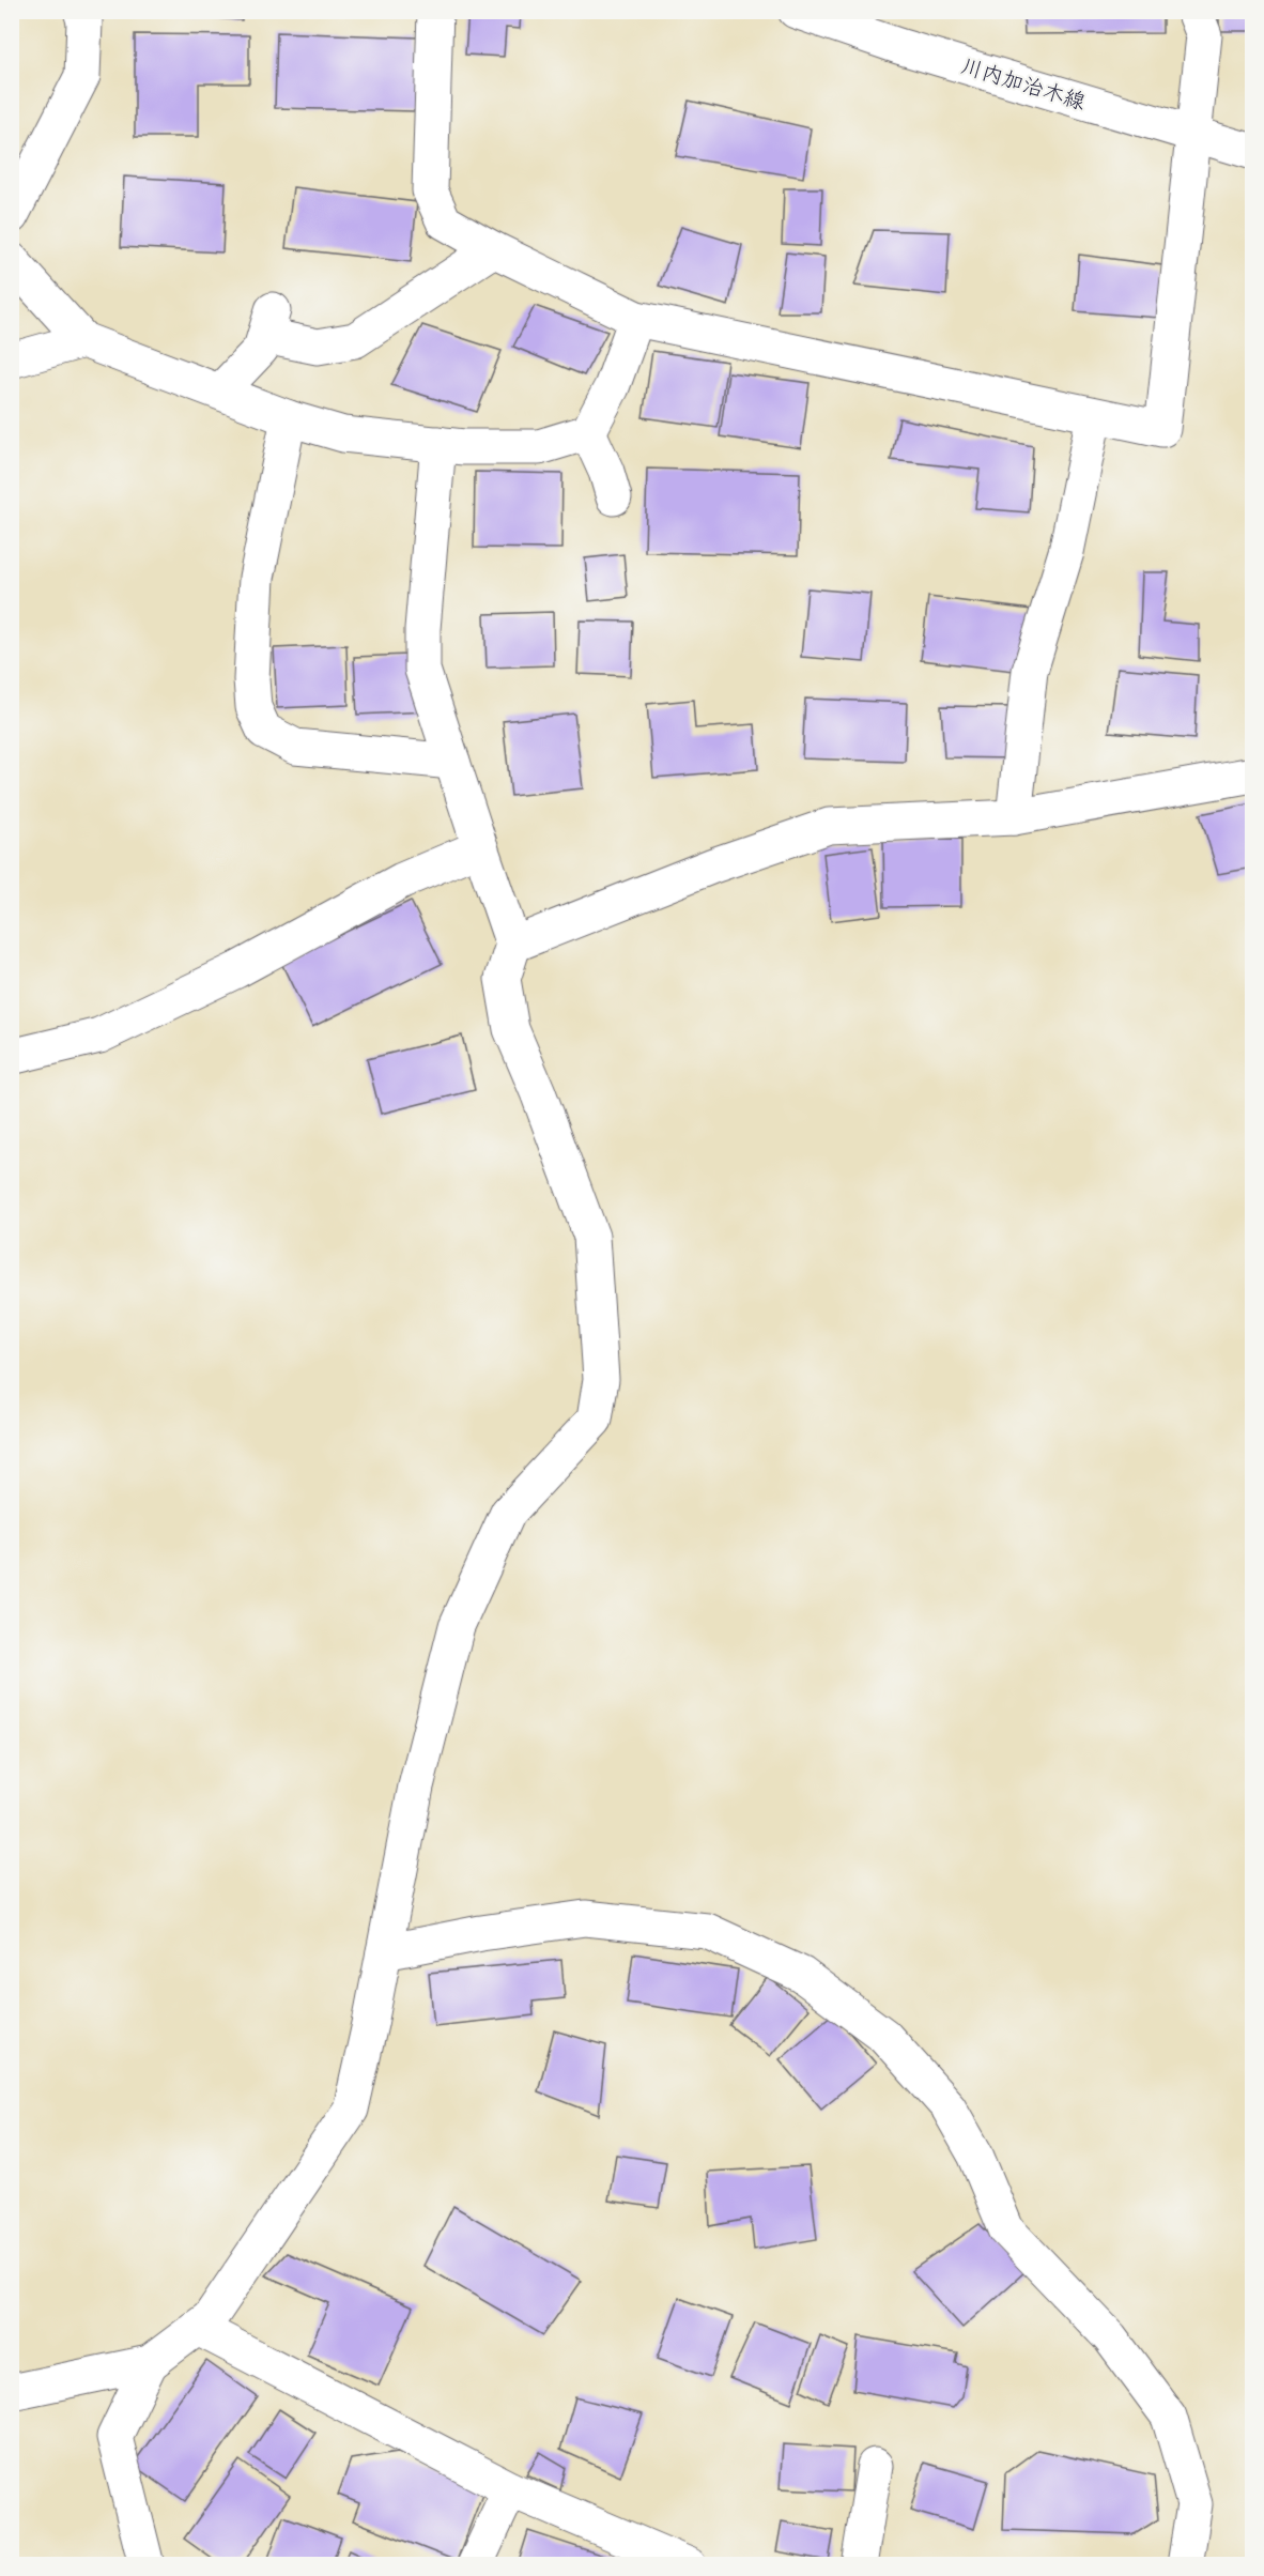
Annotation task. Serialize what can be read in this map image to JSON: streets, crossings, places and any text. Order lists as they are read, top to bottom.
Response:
{
  "streets": {
    "street": ["川内加治木線"]
  }
}
